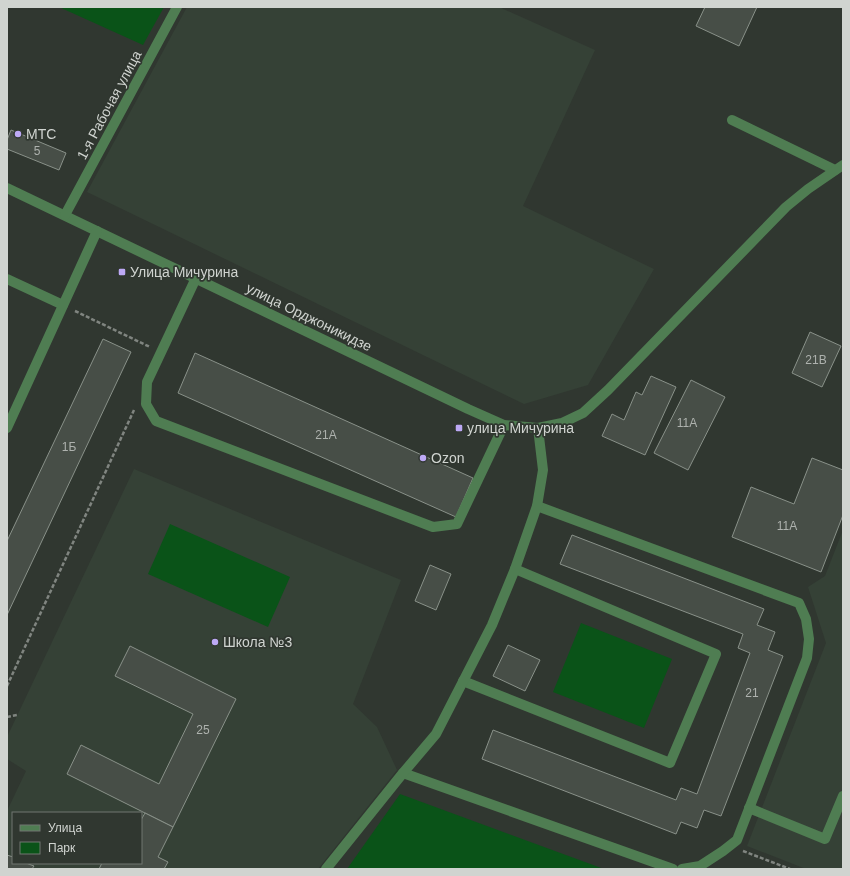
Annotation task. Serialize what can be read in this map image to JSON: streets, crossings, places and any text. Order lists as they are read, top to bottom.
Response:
{
  "streets": {
    "street": ["1-я Рабочая улица", "улица Орджоникидзе"]
  },
  "crossings": [
    ["1-я Рабочая улица", "улица Орджоникидзе"]
  ],
  "places": {
    "other": ["МТС", "Ozon", "Школа №3"],
    "transit": ["Улица Мичурина", "улица Мичурина"]
  },
  "house_numbers": [
    "5",
    "21В",
    "11А",
    "21А",
    "1Б",
    "11А",
    "21",
    "25"
  ],
  "legend": ["Улица", "Парк"]
}
